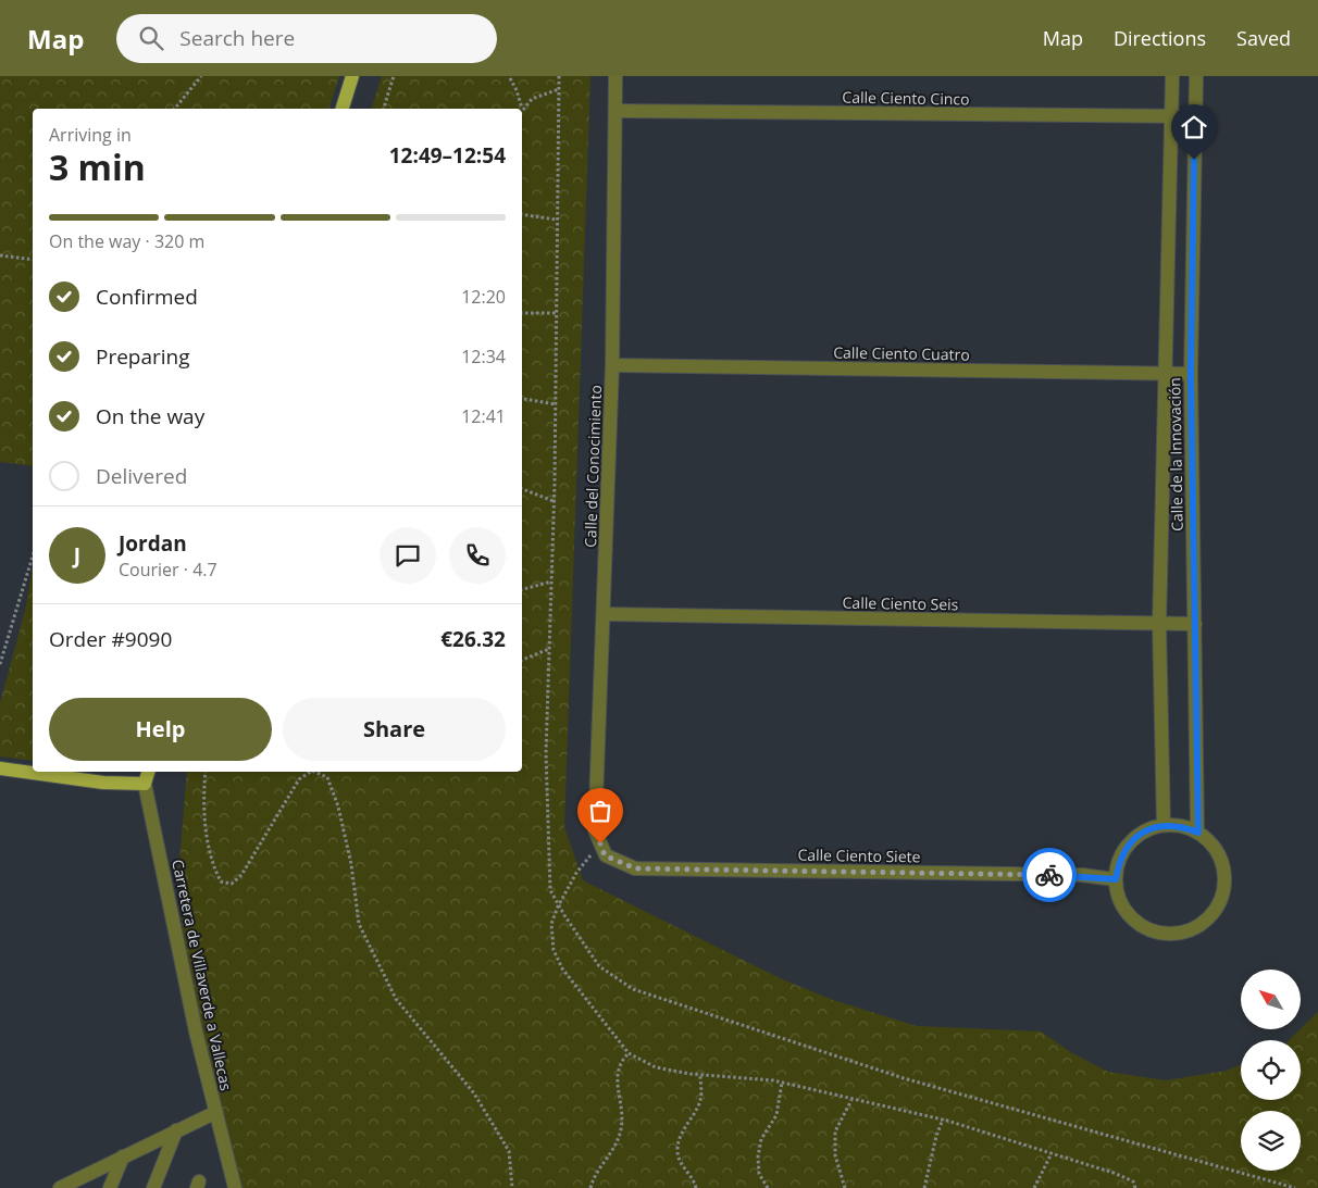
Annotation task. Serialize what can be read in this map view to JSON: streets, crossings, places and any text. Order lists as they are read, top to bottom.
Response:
{
  "streets": {
    "main road": ["Carretera de Villaverde a Vallecas"],
    "street": [
      "Calle Ciento Cinco",
      "Calle Ciento Cuatro",
      "Calle de la Innovación",
      "Calle del Conocimiento",
      "Calle Ciento Seis",
      "Calle Ciento Siete"
    ]
  },
  "crossings": [
    ["Calle Ciento Cinco", "Calle de la Innovación"],
    ["Calle Ciento Cinco", "Calle del Conocimiento"],
    ["Calle Ciento Cuatro", "Calle de la Innovación"],
    ["Calle Ciento Cuatro", "Calle del Conocimiento"],
    ["Calle de la Innovación", "Calle Ciento Seis"],
    ["Calle de la Innovación", "Calle Ciento Siete"],
    ["Calle del Conocimiento", "Calle Ciento Seis"],
    ["Calle del Conocimiento", "Calle Ciento Siete"]
  ],
  "north": "top left",
  "page": {
    "header": "Map",
    "search": "Search here",
    "nav": ["Map", "Directions", "Saved"],
    "heading": ["3 min", "Arriving in", "12:49–12:54"],
    "panel": [
      "Jordan",
      "Courier · 4.7",
      "Order #9090",
      "€26.32"
    ],
    "bar": "On the way · 320 m",
    "list": [
      ["Confirmed", "12:20"],
      ["Preparing", "12:34"],
      ["On the way", "12:41"],
      "Delivered"
    ],
    "round": "J",
    "buttons": ["Help", "Share"]
  }
}
